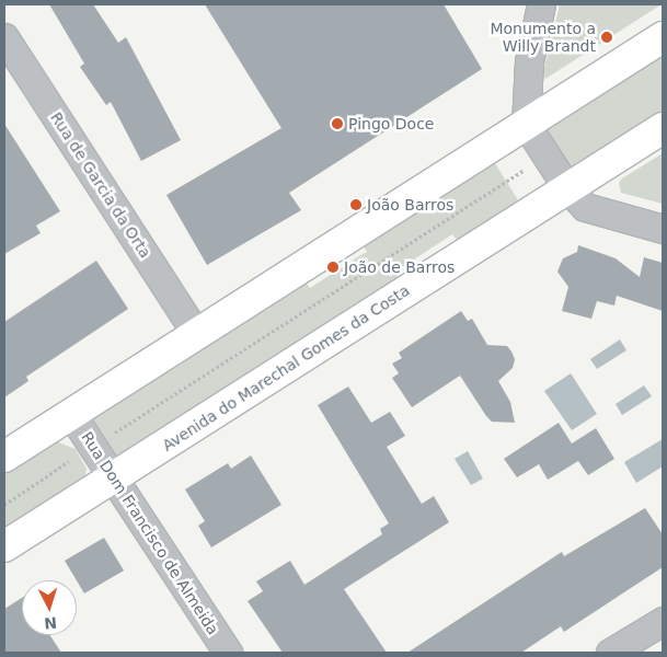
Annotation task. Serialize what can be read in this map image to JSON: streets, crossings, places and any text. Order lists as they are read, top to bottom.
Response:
{
  "streets": {
    "main road": ["Avenida do Marechal Gomes da Costa"],
    "street": ["Rua de Garcia da Orta", "Rua Dom Francisco de Almeida"]
  },
  "crossings": [
    ["Avenida do Marechal Gomes da Costa", "Rua Dom Francisco de Almeida"]
  ],
  "places": [
    "Monumento a Willy Brandt",
    "Pingo Doce",
    "João Barros",
    "João de Barros"
  ],
  "north": "bottom"
}
